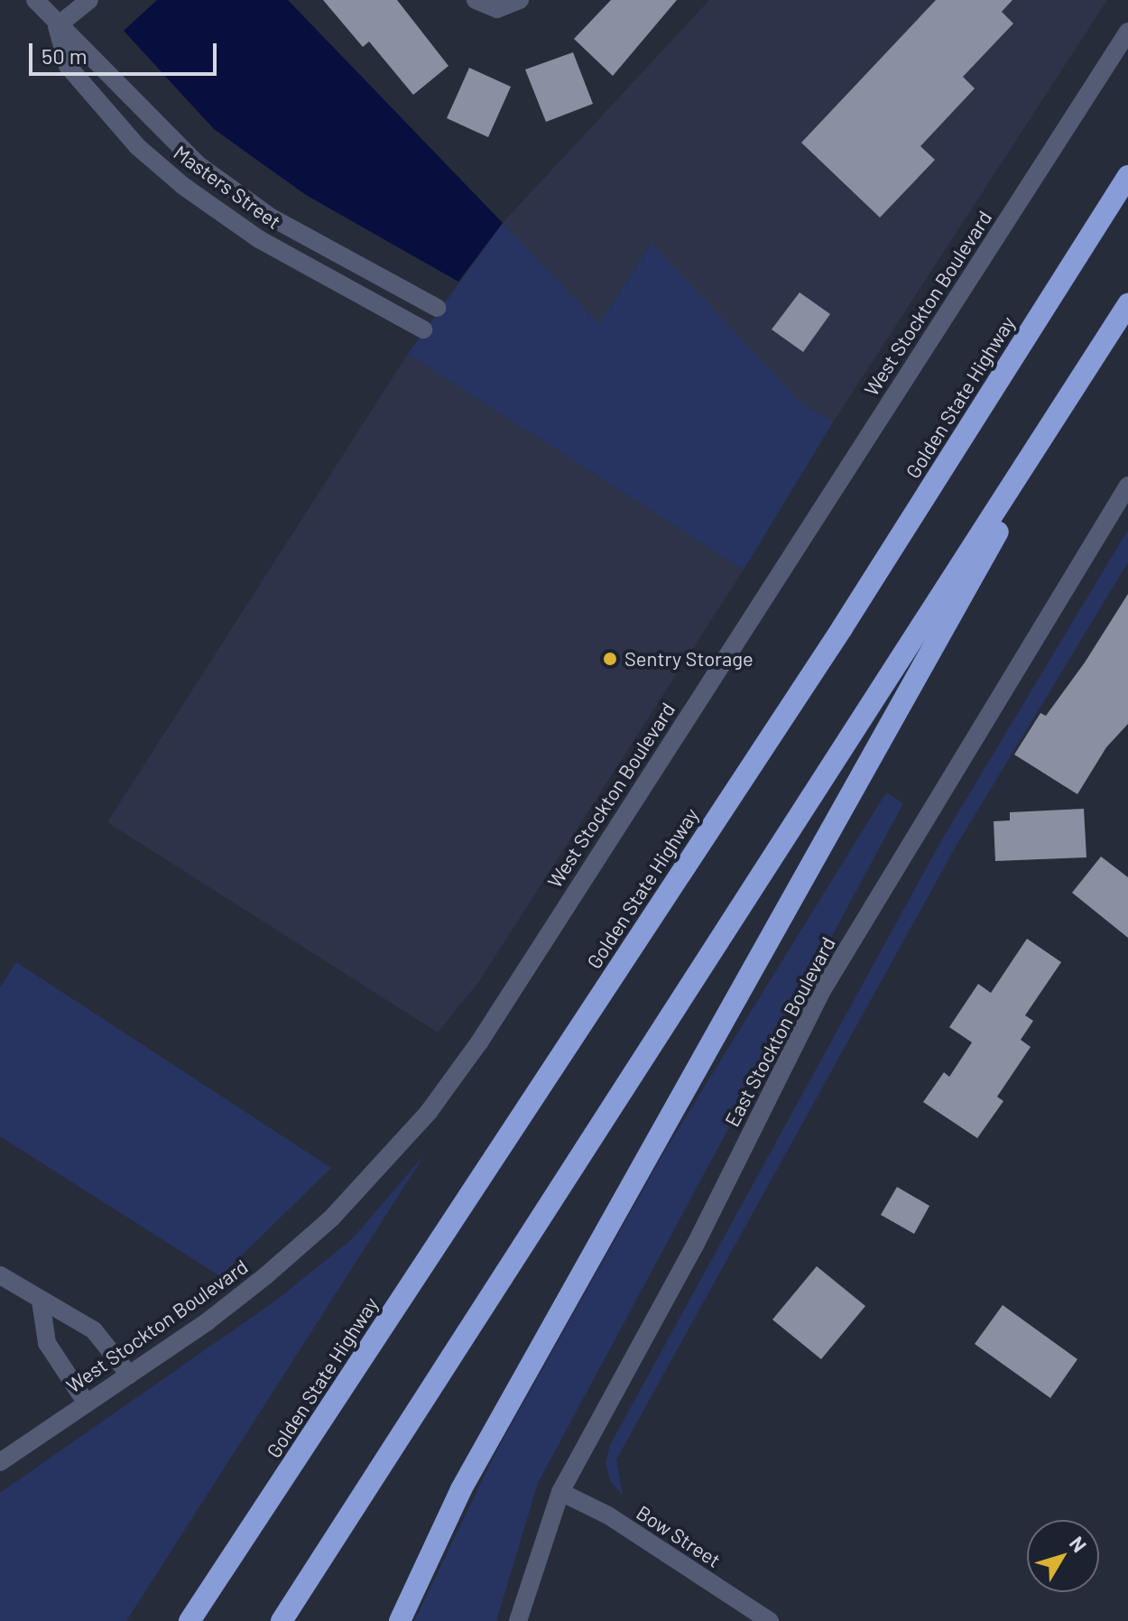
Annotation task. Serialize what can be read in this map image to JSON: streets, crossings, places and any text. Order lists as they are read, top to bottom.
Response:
{
  "streets": {
    "highway": ["Golden State Highway"],
    "street": [
      "Masters Street",
      "West Stockton Boulevard",
      "East Stockton Boulevard",
      "Bow Street"
    ]
  },
  "crossings": [
    ["East Stockton Boulevard", "Bow Street"]
  ],
  "places": ["Sentry Storage"],
  "scale_bar": "50 m",
  "north": "top right"
}
